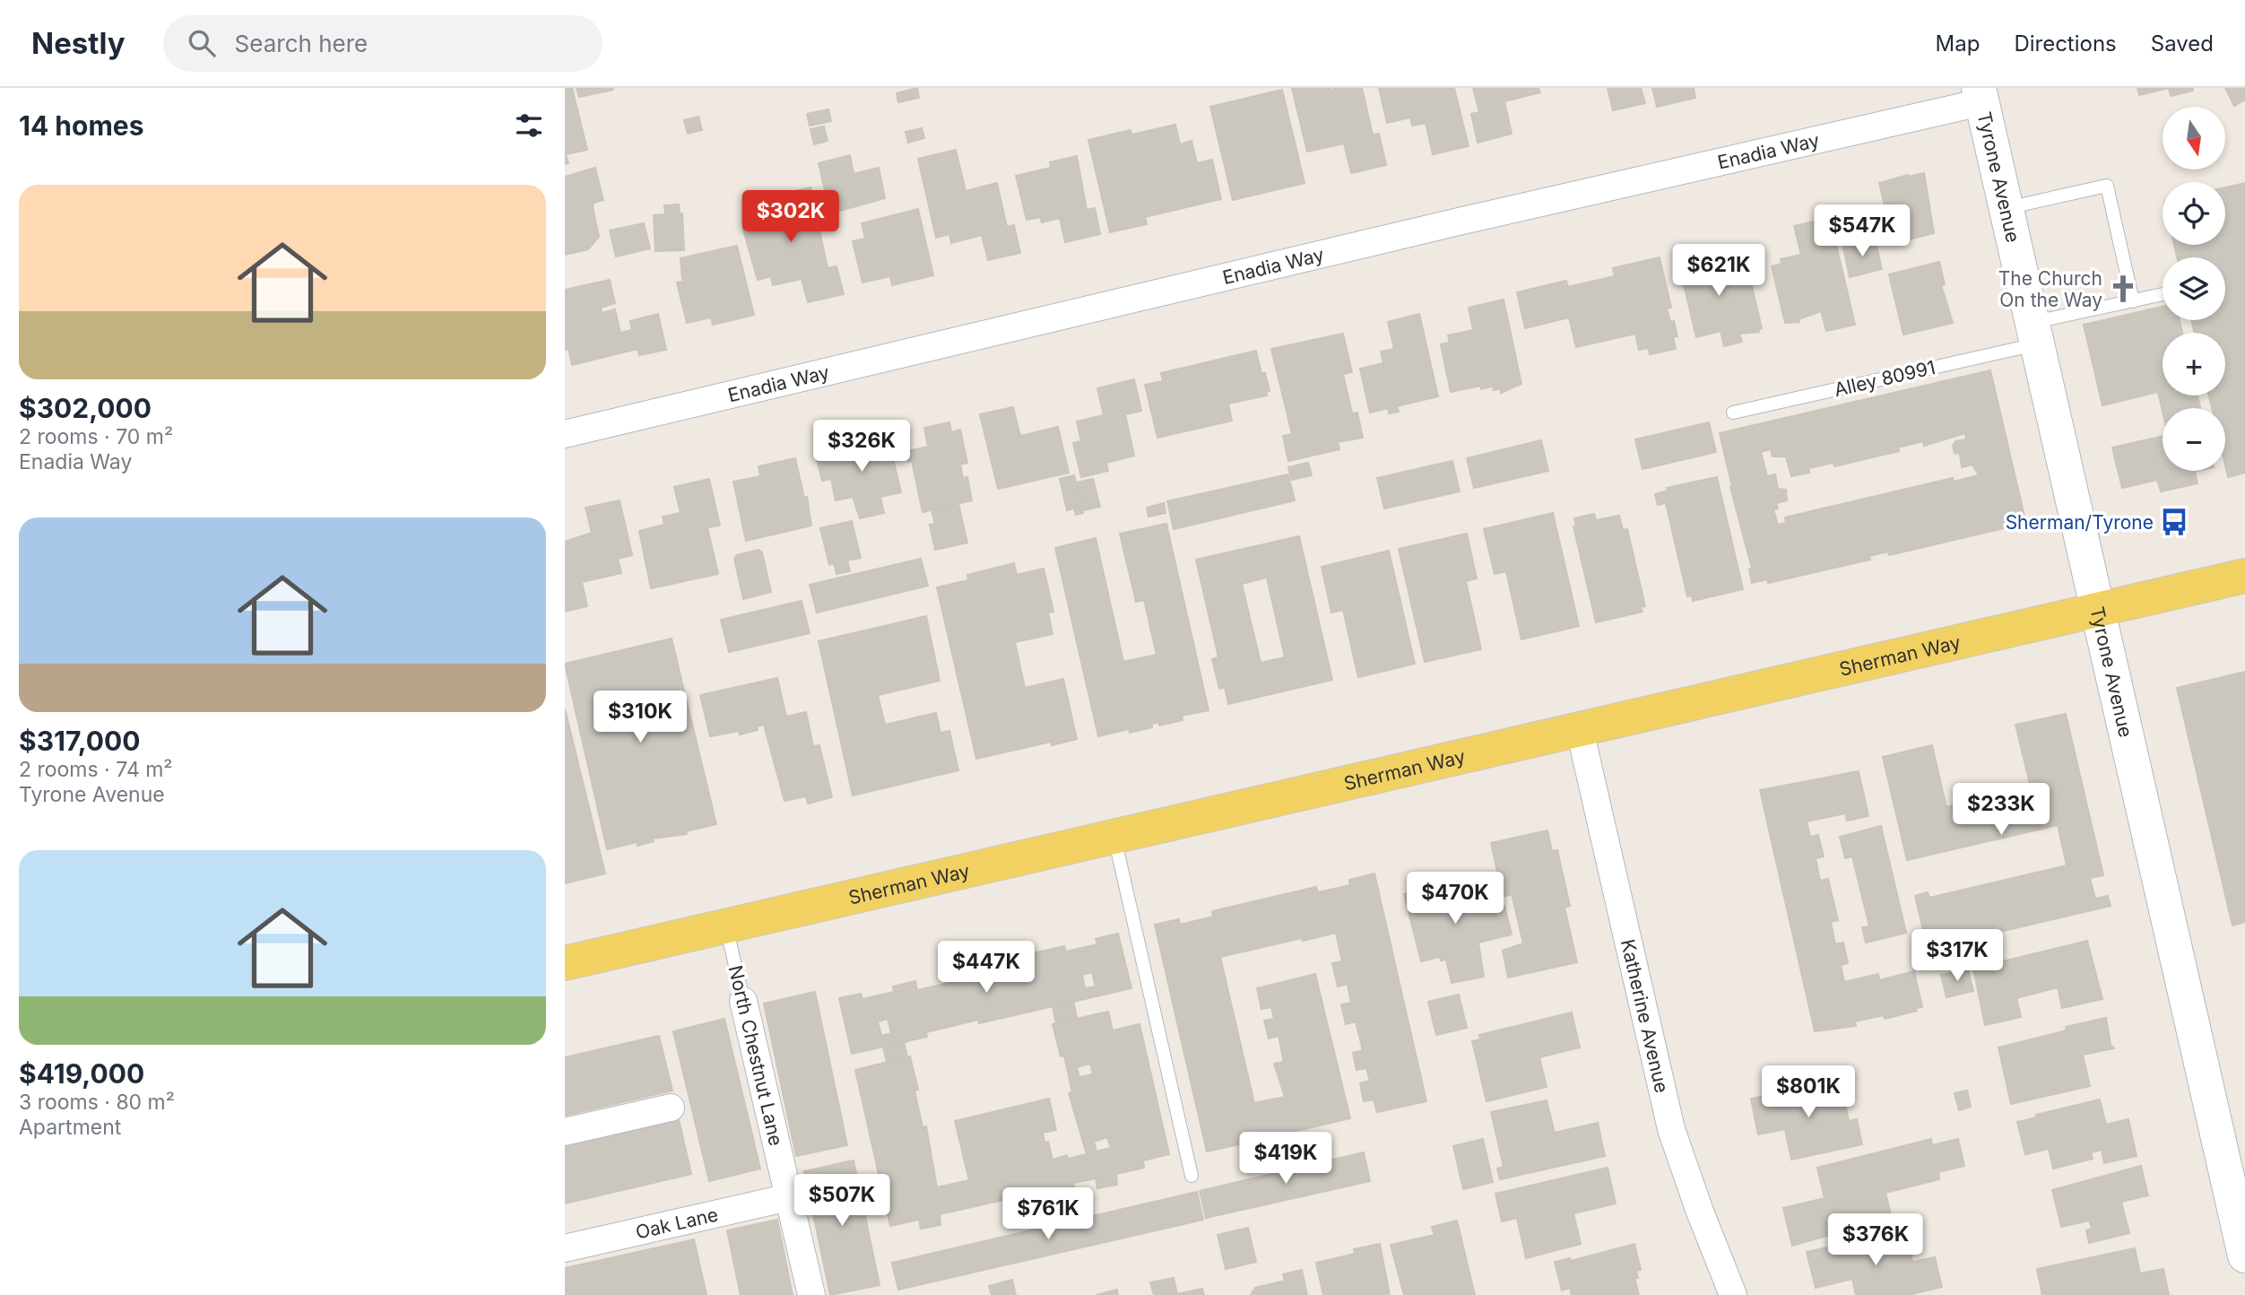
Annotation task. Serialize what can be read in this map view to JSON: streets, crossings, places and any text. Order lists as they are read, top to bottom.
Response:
{
  "streets": {
    "main road": ["Sherman Way"],
    "street": [
      "Enadia Way",
      "Tyrone Avenue",
      "Katherine Avenue",
      "North Chestnut Lane",
      "Oak Lane"
    ],
    "lane": ["Alley 80991"]
  },
  "crossings": [
    ["Enadia Way", "Tyrone Avenue"],
    ["Tyrone Avenue", "Alley 80991"],
    ["Tyrone Avenue", "Sherman Way"],
    ["Sherman Way", "Katherine Avenue"],
    ["Sherman Way", "North Chestnut Lane"],
    ["North Chestnut Lane", "Oak Lane"]
  ],
  "places": {
    "church": ["The Church On the Way"],
    "bus stop": ["Sherman/Tyrone"]
  },
  "north": "bottom",
  "page": {
    "header": "Nestly",
    "search": "Search here",
    "nav": ["Map", "Directions", "Saved"],
    "heading": "14 homes",
    "map_buttons": ["+", "−"],
    "list": [
      {
        "name": "$302,000",
        "note": "2 rooms · 70 m² · Enadia Way"
      },
      {
        "name": "$317,000",
        "note": "2 rooms · 74 m² · Tyrone Avenue"
      },
      {
        "name": "$419,000",
        "note": "3 rooms · 80 m² · Apartment"
      }
    ],
    "price": [
      "$302K",
      "$547K",
      "$621K",
      "$326K",
      "$310K",
      "$233K",
      "$470K",
      "$317K",
      "$447K",
      "$801K",
      "$419K",
      "$507K",
      "$761K",
      "$376K"
    ]
  }
}
